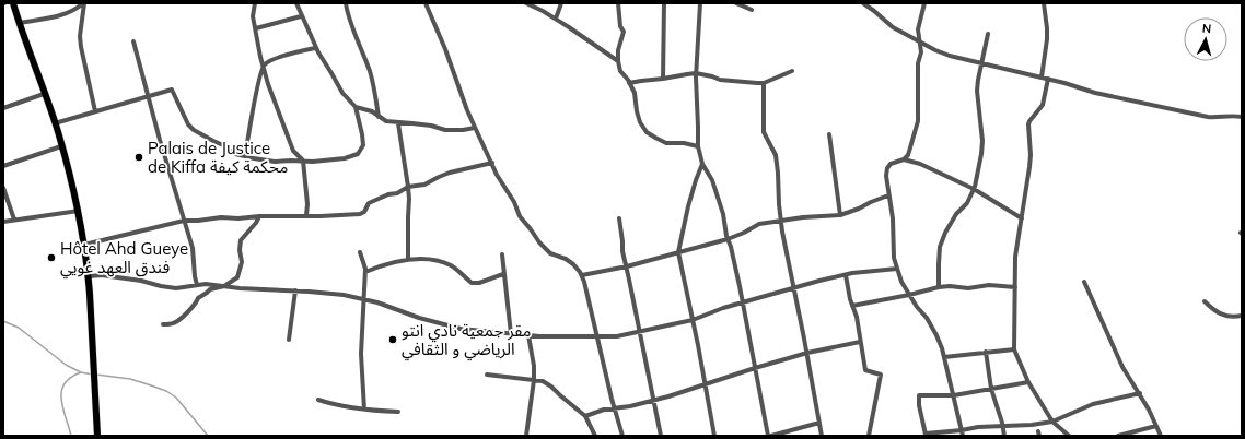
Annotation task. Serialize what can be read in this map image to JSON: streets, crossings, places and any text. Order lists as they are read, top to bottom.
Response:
{
  "places": ["Palais de Justice de Kiffa محكمة كيفة", "Hôtel Ahd Gueye فندق العهد غويي", "مقر جمعية نادي انتو الرياضي و الثقافي"],
  "north": "top"
}
